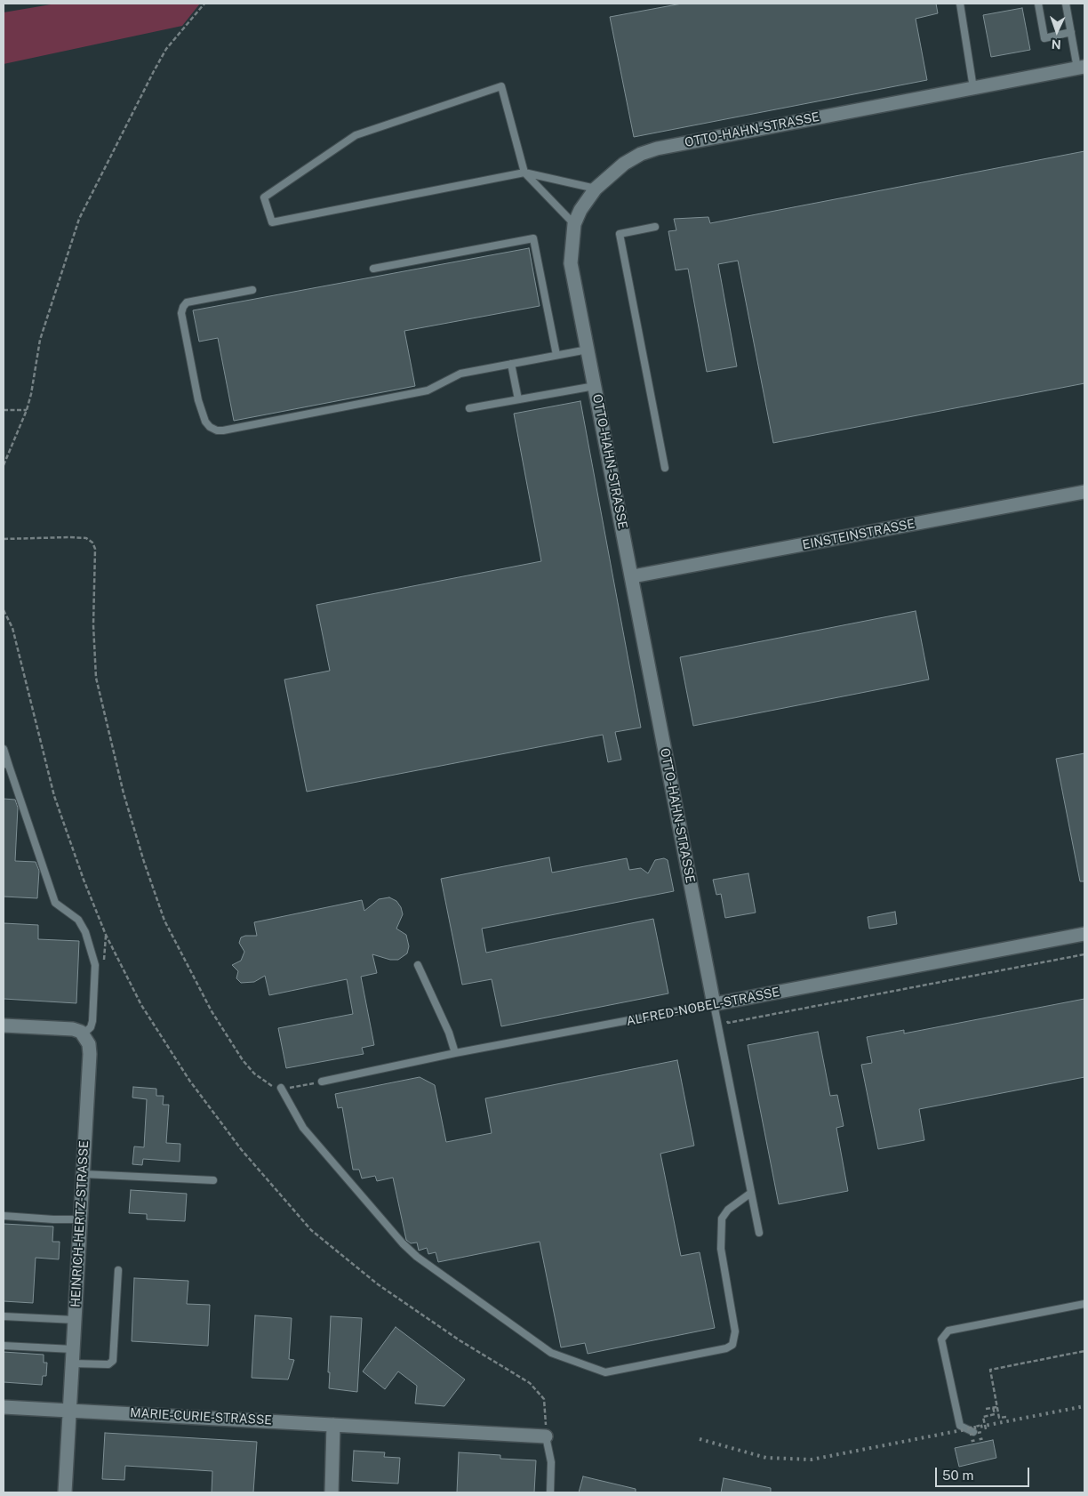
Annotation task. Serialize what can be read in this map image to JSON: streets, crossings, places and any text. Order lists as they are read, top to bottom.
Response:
{
  "streets": {
    "street": [
      "OTTO-HAHN-STRASSE",
      "EINSTEINSTRASSE",
      "ALFRED-NOBEL-STRASSE",
      "HEINRICH-HERTZ-STRASSE",
      "MARIE-CURIE-STRASSE"
    ]
  },
  "crossings": [
    ["OTTO-HAHN-STRASSE", "EINSTEINSTRASSE"],
    ["OTTO-HAHN-STRASSE", "ALFRED-NOBEL-STRASSE"],
    ["HEINRICH-HERTZ-STRASSE", "MARIE-CURIE-STRASSE"]
  ],
  "scale_bar": "50 m",
  "north": "bottom"
}
